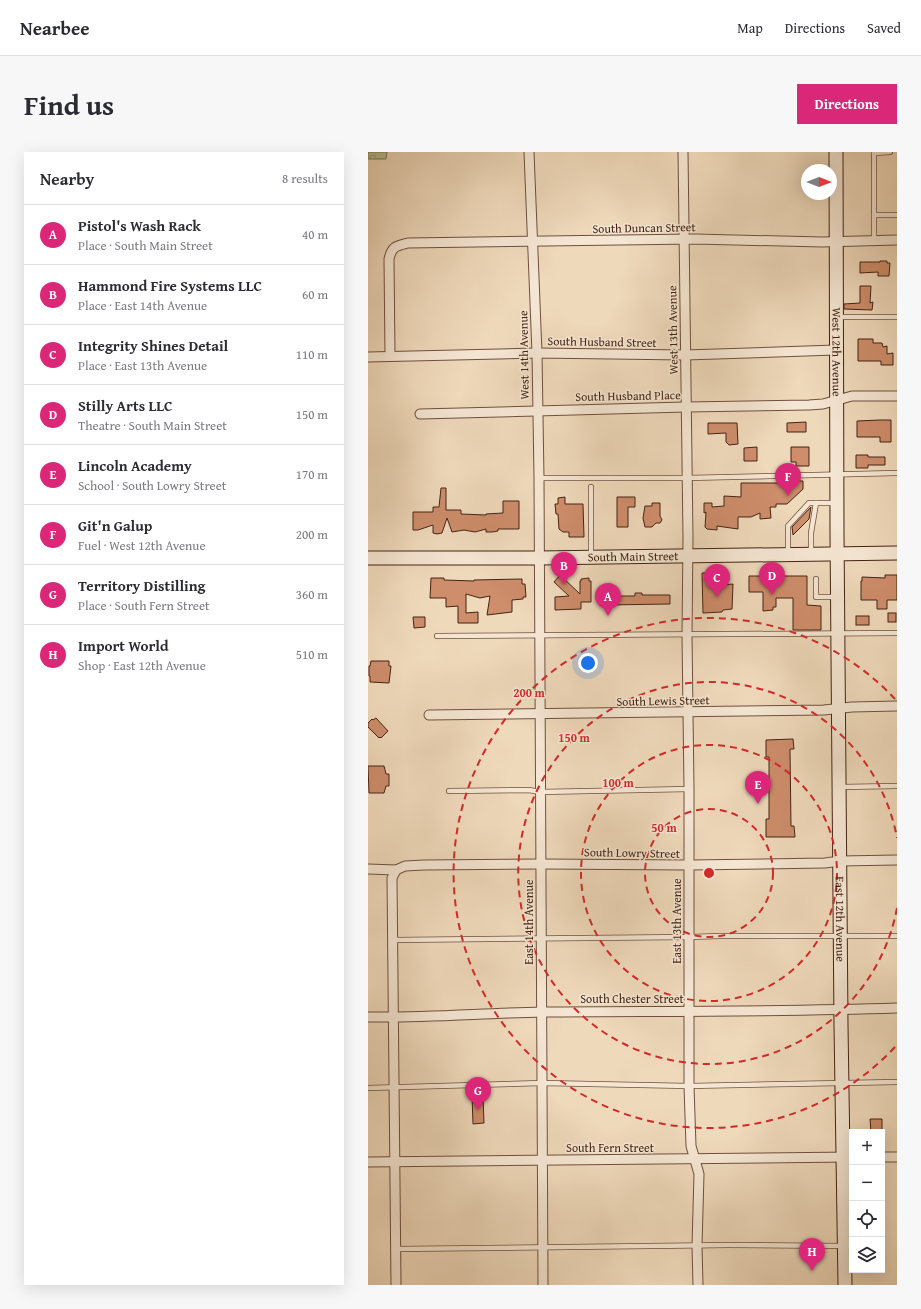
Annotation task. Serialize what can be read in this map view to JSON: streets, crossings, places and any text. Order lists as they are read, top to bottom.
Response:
{
  "streets": {
    "main road": ["West 12th Avenue", "South Main Street", "East 12th Avenue"],
    "street": [
      "South Duncan Street",
      "West 13th Avenue",
      "South Husband Street",
      "West 14th Avenue",
      "South Husband Place",
      "South Lewis Street",
      "South Lowry Street",
      "East 13th Avenue",
      "East 14th Avenue",
      "South Chester Street",
      "South Fern Street"
    ]
  },
  "crossings": [
    ["South Duncan Street", "West 13th Avenue"],
    ["South Duncan Street", "South Husband Street"],
    ["South Duncan Street", "West 12th Avenue"],
    ["South Duncan Street", "West 14th Avenue"],
    ["West 13th Avenue", "South Husband Street"],
    ["West 13th Avenue", "South Husband Place"],
    ["West 13th Avenue", "South Main Street"],
    ["West 13th Avenue", "East 13th Avenue"],
    ["South Husband Street", "West 12th Avenue"],
    ["South Husband Street", "West 14th Avenue"],
    ["West 12th Avenue", "South Husband Place"],
    ["West 12th Avenue", "South Main Street"],
    ["West 12th Avenue", "East 12th Avenue"],
    ["West 14th Avenue", "South Husband Place"],
    ["West 14th Avenue", "South Main Street"],
    ["West 14th Avenue", "East 14th Avenue"],
    ["South Main Street", "East 12th Avenue"],
    ["South Main Street", "East 13th Avenue"],
    ["South Main Street", "East 14th Avenue"],
    ["South Lewis Street", "East 12th Avenue"],
    ["South Lewis Street", "East 13th Avenue"],
    ["South Lewis Street", "East 14th Avenue"],
    ["South Lowry Street", "East 12th Avenue"],
    ["South Lowry Street", "East 13th Avenue"],
    ["South Lowry Street", "East 14th Avenue"],
    ["East 12th Avenue", "South Chester Street"],
    ["East 12th Avenue", "South Fern Street"],
    ["East 13th Avenue", "South Chester Street"],
    ["East 13th Avenue", "South Fern Street"],
    ["East 14th Avenue", "South Chester Street"],
    ["East 14th Avenue", "South Fern Street"]
  ],
  "north": "right",
  "page": {
    "header": "Nearbee",
    "nav": ["Map", "Directions", "Saved"],
    "title": "Find us",
    "buttons": "Directions",
    "heading": ["Nearby", "8 results"],
    "list": [
      {
        "mark": "A",
        "name": "Pistol's Wash Rack",
        "note": "Place · South Main Street",
        "value": "40 m"
      },
      {
        "mark": "B",
        "name": "Hammond Fire Systems LLC",
        "note": "Place · East 14th Avenue",
        "value": "60 m"
      },
      {
        "mark": "C",
        "name": "Integrity Shines Detail",
        "note": "Place · East 13th Avenue",
        "value": "110 m"
      },
      {
        "mark": "D",
        "name": "Stilly Arts LLC",
        "note": "Theatre · South Main Street",
        "value": "150 m"
      },
      {
        "mark": "E",
        "name": "Lincoln Academy",
        "note": "School · South Lowry Street",
        "value": "170 m"
      },
      {
        "mark": "F",
        "name": "Git'n Galup",
        "note": "Fuel · West 12th Avenue",
        "value": "200 m"
      },
      {
        "mark": "G",
        "name": "Territory Distilling",
        "note": "Place · South Fern Street",
        "value": "360 m"
      },
      {
        "mark": "H",
        "name": "Import World",
        "note": "Shop · East 12th Avenue",
        "value": "510 m"
      }
    ],
    "pins": [
      "F",
      "B",
      "D",
      "C",
      "A",
      "E",
      "G",
      "H"
    ],
    "map_buttons": ["+", "−"]
  },
  "rings": [
    "200 m",
    "150 m",
    "100 m",
    "50 m"
  ]
}
